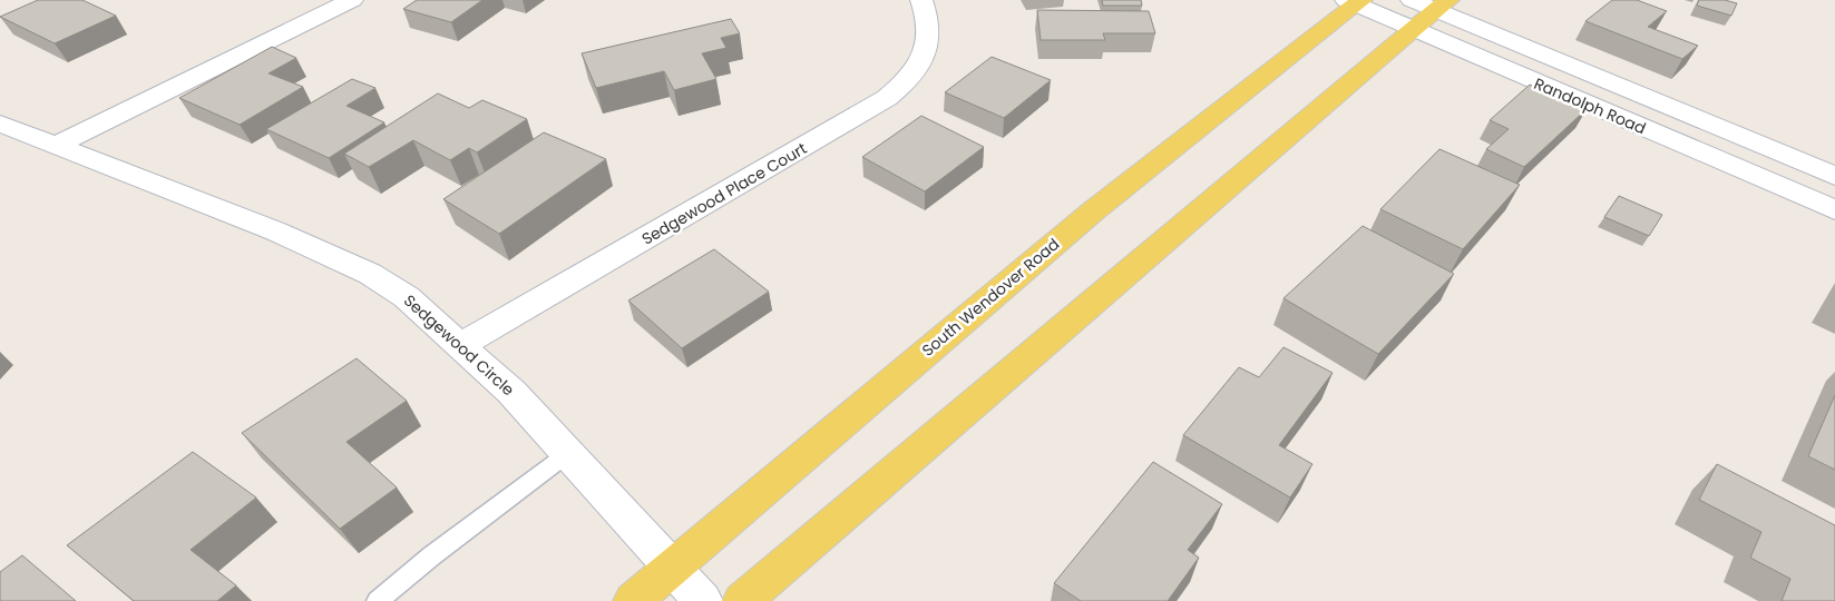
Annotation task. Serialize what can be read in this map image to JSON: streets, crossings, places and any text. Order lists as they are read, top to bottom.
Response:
{
  "streets": {
    "main road": ["South Wendover Road"],
    "street": ["Randolph Road", "Sedgewood Place Court", "Sedgewood Circle"]
  },
  "crossings": [
    ["Randolph Road", "South Wendover Road"],
    ["Sedgewood Place Court", "Sedgewood Circle"],
    ["South Wendover Road", "Sedgewood Circle"]
  ]
}
